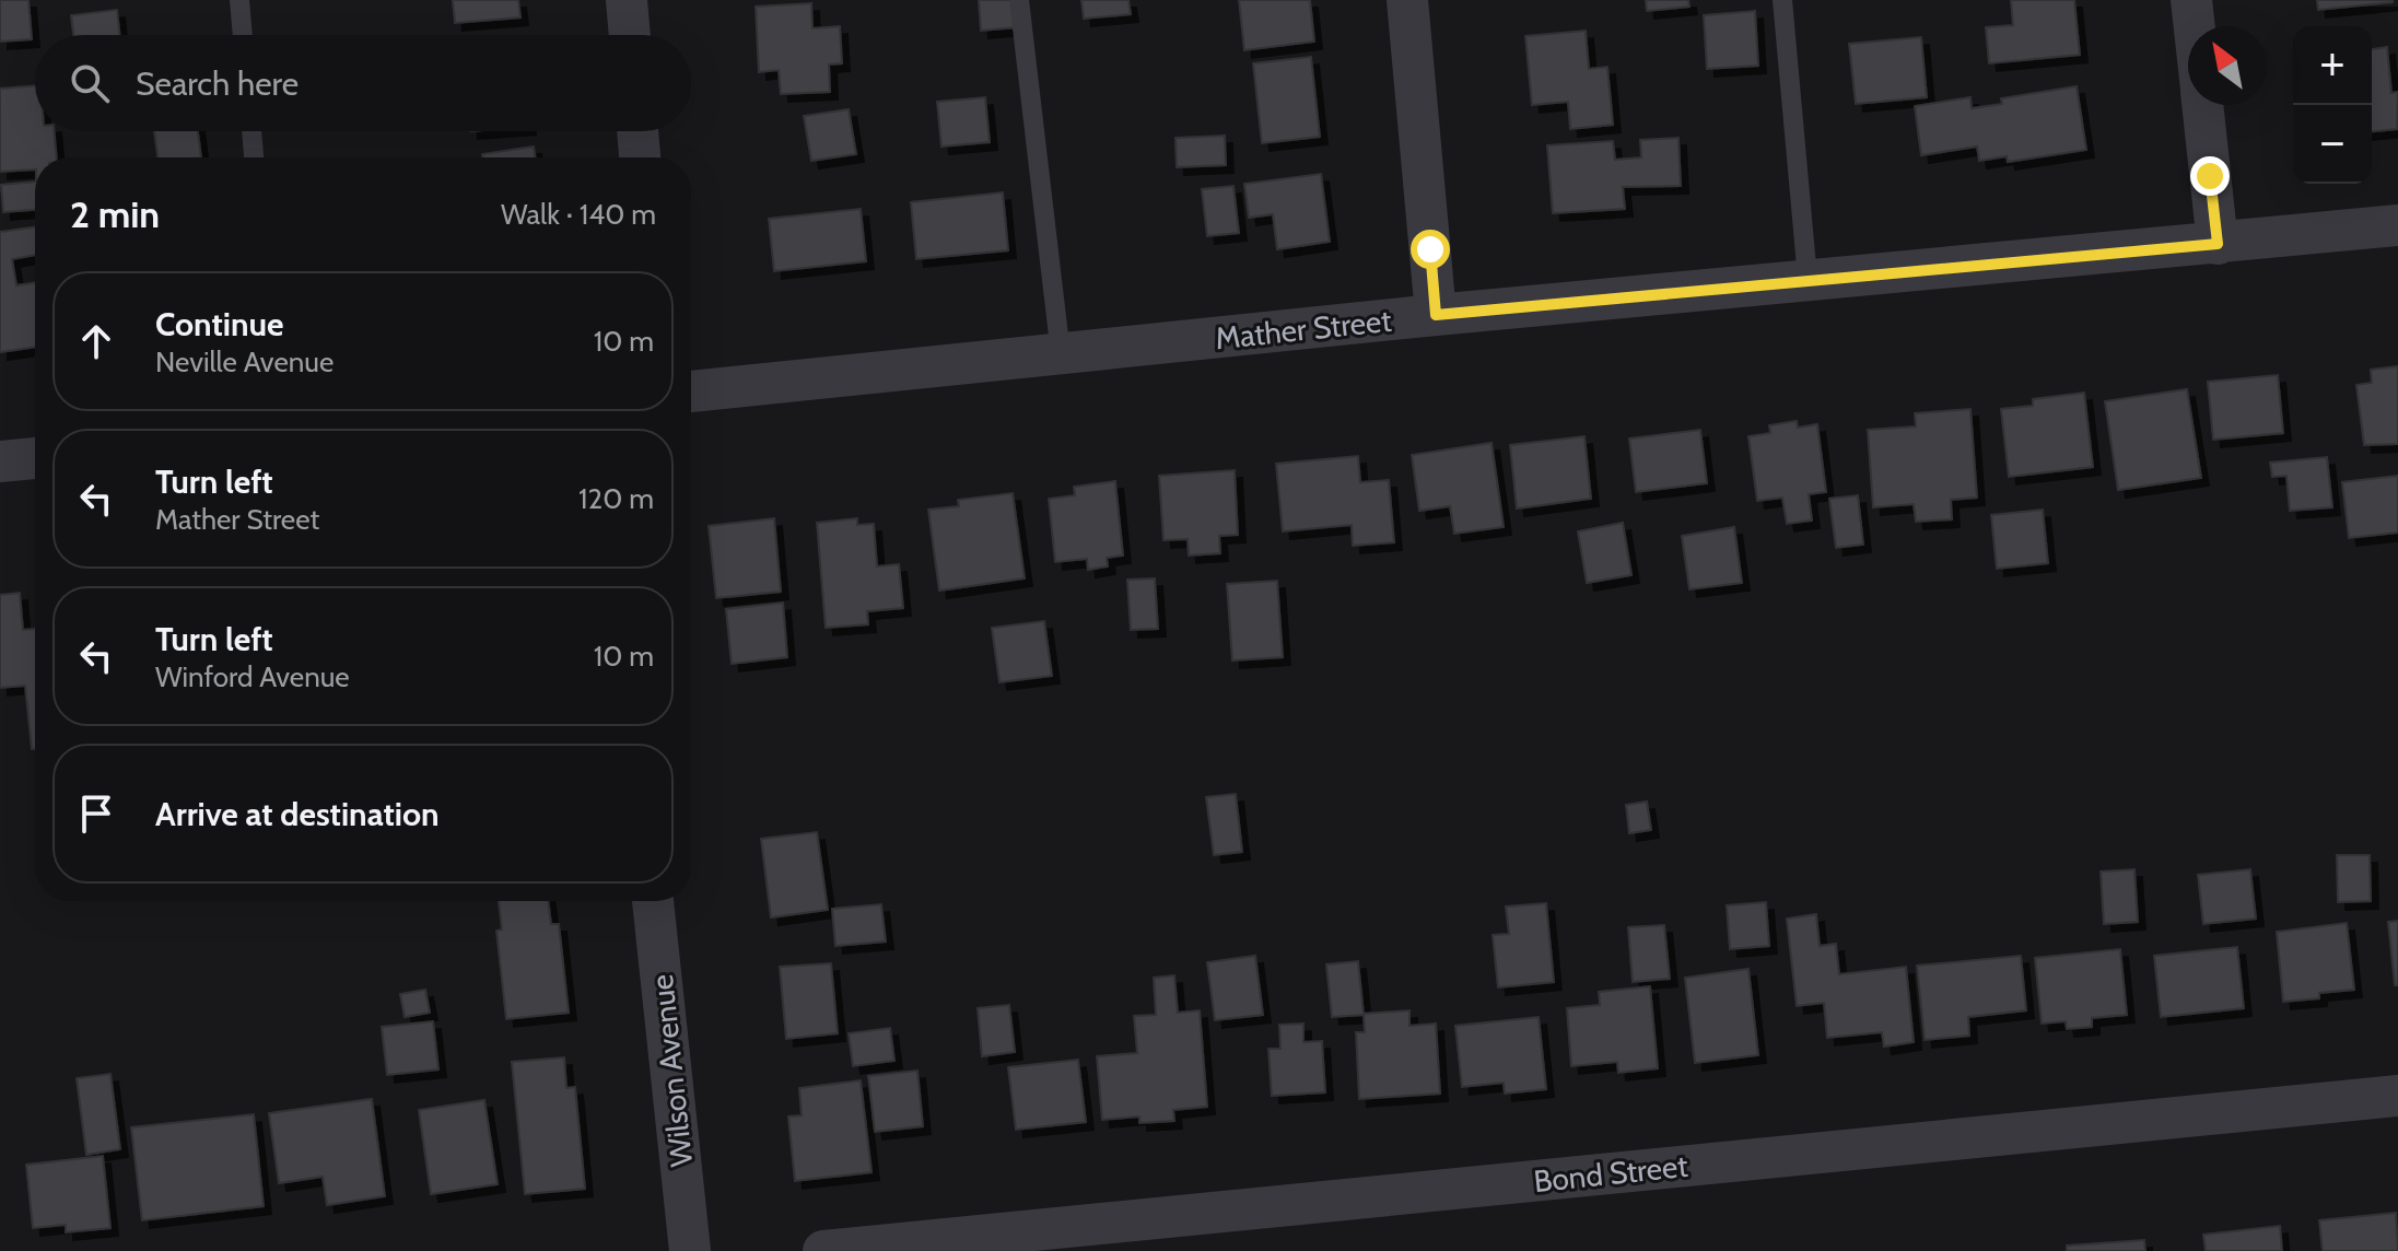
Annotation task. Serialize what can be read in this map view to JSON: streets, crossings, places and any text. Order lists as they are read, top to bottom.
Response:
{
  "streets": {
    "street": ["Mather Street", "Wilson Avenue", "Bond Street"]
  },
  "north": "top left",
  "page": {
    "map_buttons": ["+", "−"],
    "search": "Search here",
    "heading": ["2 min", "Walk · 140 m"],
    "list": [
      ["Continue", "Neville Avenue", "10 m"],
      ["Turn left", "Mather Street", "120 m"],
      ["Turn left", "Winford Avenue", "10 m"],
      "Arrive at destination"
    ]
  }
}
